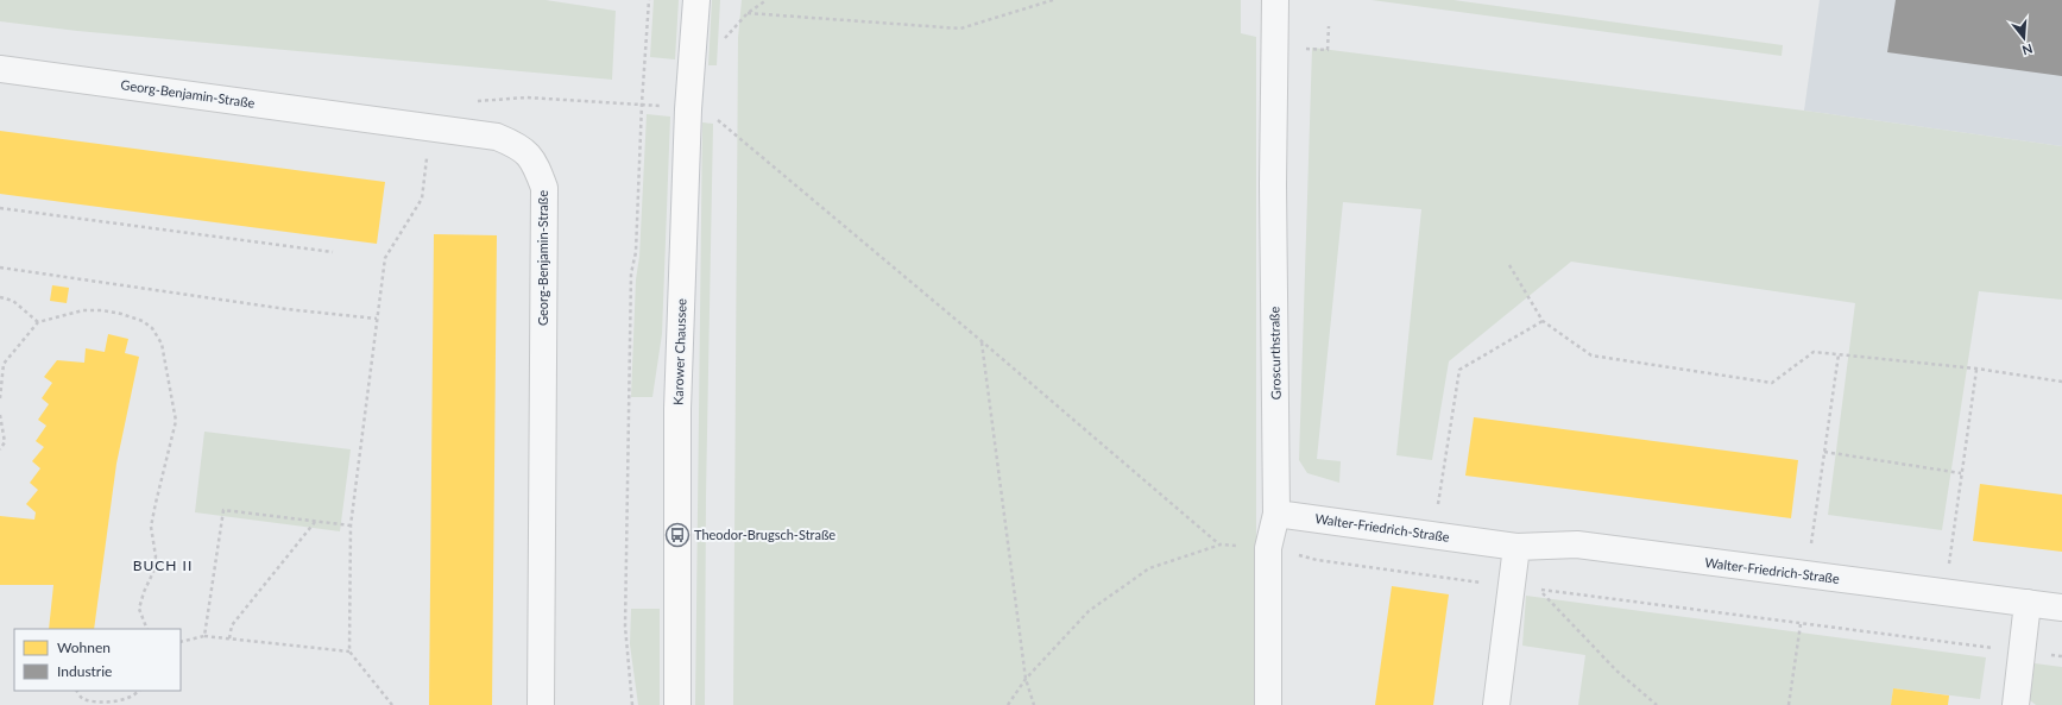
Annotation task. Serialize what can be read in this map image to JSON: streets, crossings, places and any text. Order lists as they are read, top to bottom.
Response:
{
  "streets": {
    "main road": ["Karower Chaussee"],
    "street": ["Georg-Benjamin-Straße", "Groscurthstraße", "Walter-Friedrich-Straße"]
  },
  "crossings": [
    ["Groscurthstraße", "Walter-Friedrich-Straße"]
  ],
  "districts": ["BUCH II"],
  "places": {
    "bus stop": ["Theodor-Brugsch-Straße"]
  },
  "legend": ["Wohnen", "Industrie"],
  "north": "bottom"
}
